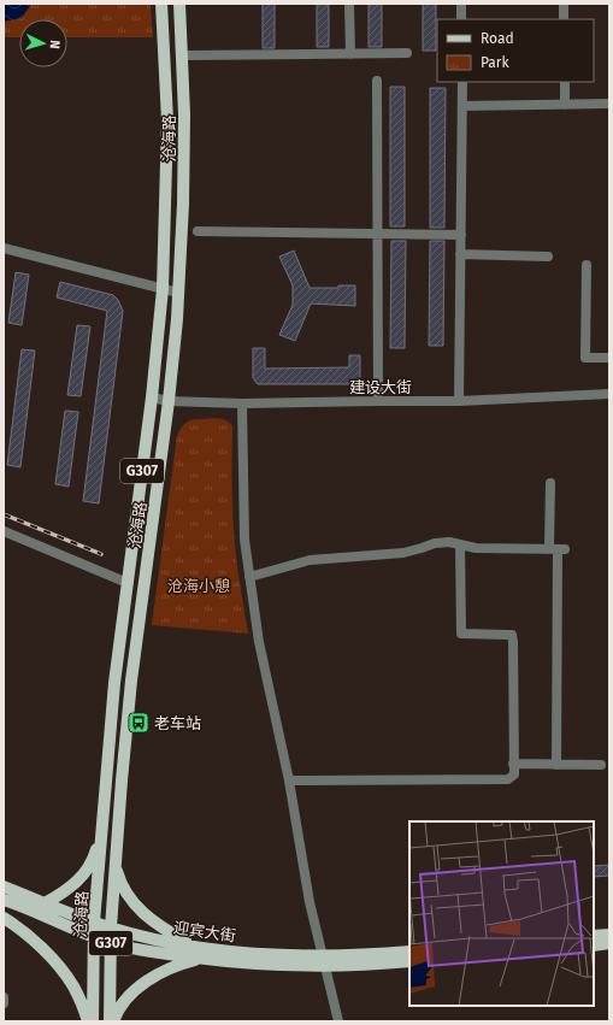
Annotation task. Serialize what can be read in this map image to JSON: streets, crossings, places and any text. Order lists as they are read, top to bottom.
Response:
{
  "streets": {
    "main road": ["沧海路", "G307", "迎宾大街"],
    "street": ["建设大街"]
  },
  "crossings": [
    ["沧海路", "建设大街"],
    ["沧海路", "迎宾大街"]
  ],
  "parks": ["沧海小憩"],
  "places": {
    "bus stop": ["老车站"]
  },
  "legend": ["Road", "Park"],
  "north": "right"
}
